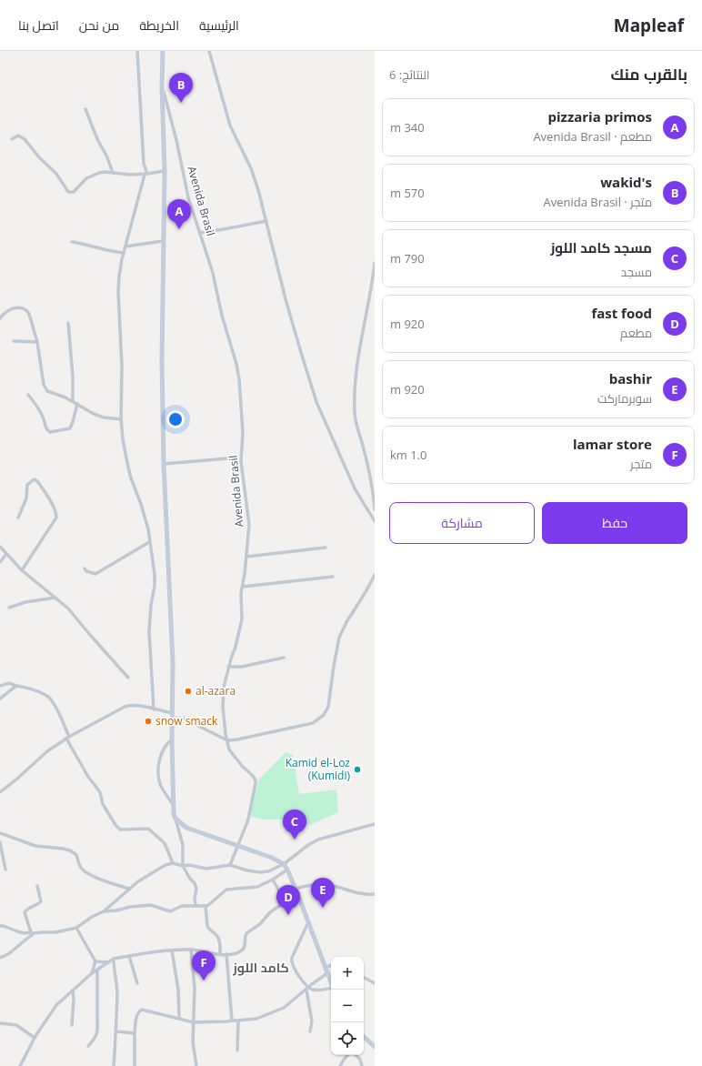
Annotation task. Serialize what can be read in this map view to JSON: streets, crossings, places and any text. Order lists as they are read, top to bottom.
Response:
{
  "streets": {
    "street": ["Avenida Brasil"]
  },
  "districts": ["كامد اللوز"],
  "places": ["al-azara", "snow smack", "Kamid el-Loz (Kumidi)"],
  "page": {
    "header": "Mapleaf",
    "nav": [
      "الرئيسية",
      "الخريطة",
      "من نحن",
      "اتصل بنا"
    ],
    "heading": ["بالقرب منك", "النتائج: 6"],
    "pins": [
      "B",
      "A",
      "C",
      "E",
      "D",
      "F"
    ],
    "list": [
      {
        "mark": "A",
        "name": "pizzaria primos",
        "note": "مطعم · Avenida Brasil",
        "value": "340 m"
      },
      {
        "mark": "B",
        "name": "wakid's",
        "note": "متجر · Avenida Brasil",
        "value": "570 m"
      },
      {
        "mark": "C",
        "name": "مسجد كامد اللوز",
        "note": "مسجد",
        "value": "790 m"
      },
      {
        "mark": "D",
        "name": "fast food",
        "note": "مطعم",
        "value": "920 m"
      },
      {
        "mark": "E",
        "name": "bashir",
        "note": "سوبرماركت",
        "value": "920 m"
      },
      {
        "mark": "F",
        "name": "lamar store",
        "note": "متجر",
        "value": "1.0 km"
      }
    ],
    "buttons": ["حفظ", "مشاركة"],
    "map_buttons": ["+", "−"]
  }
}
